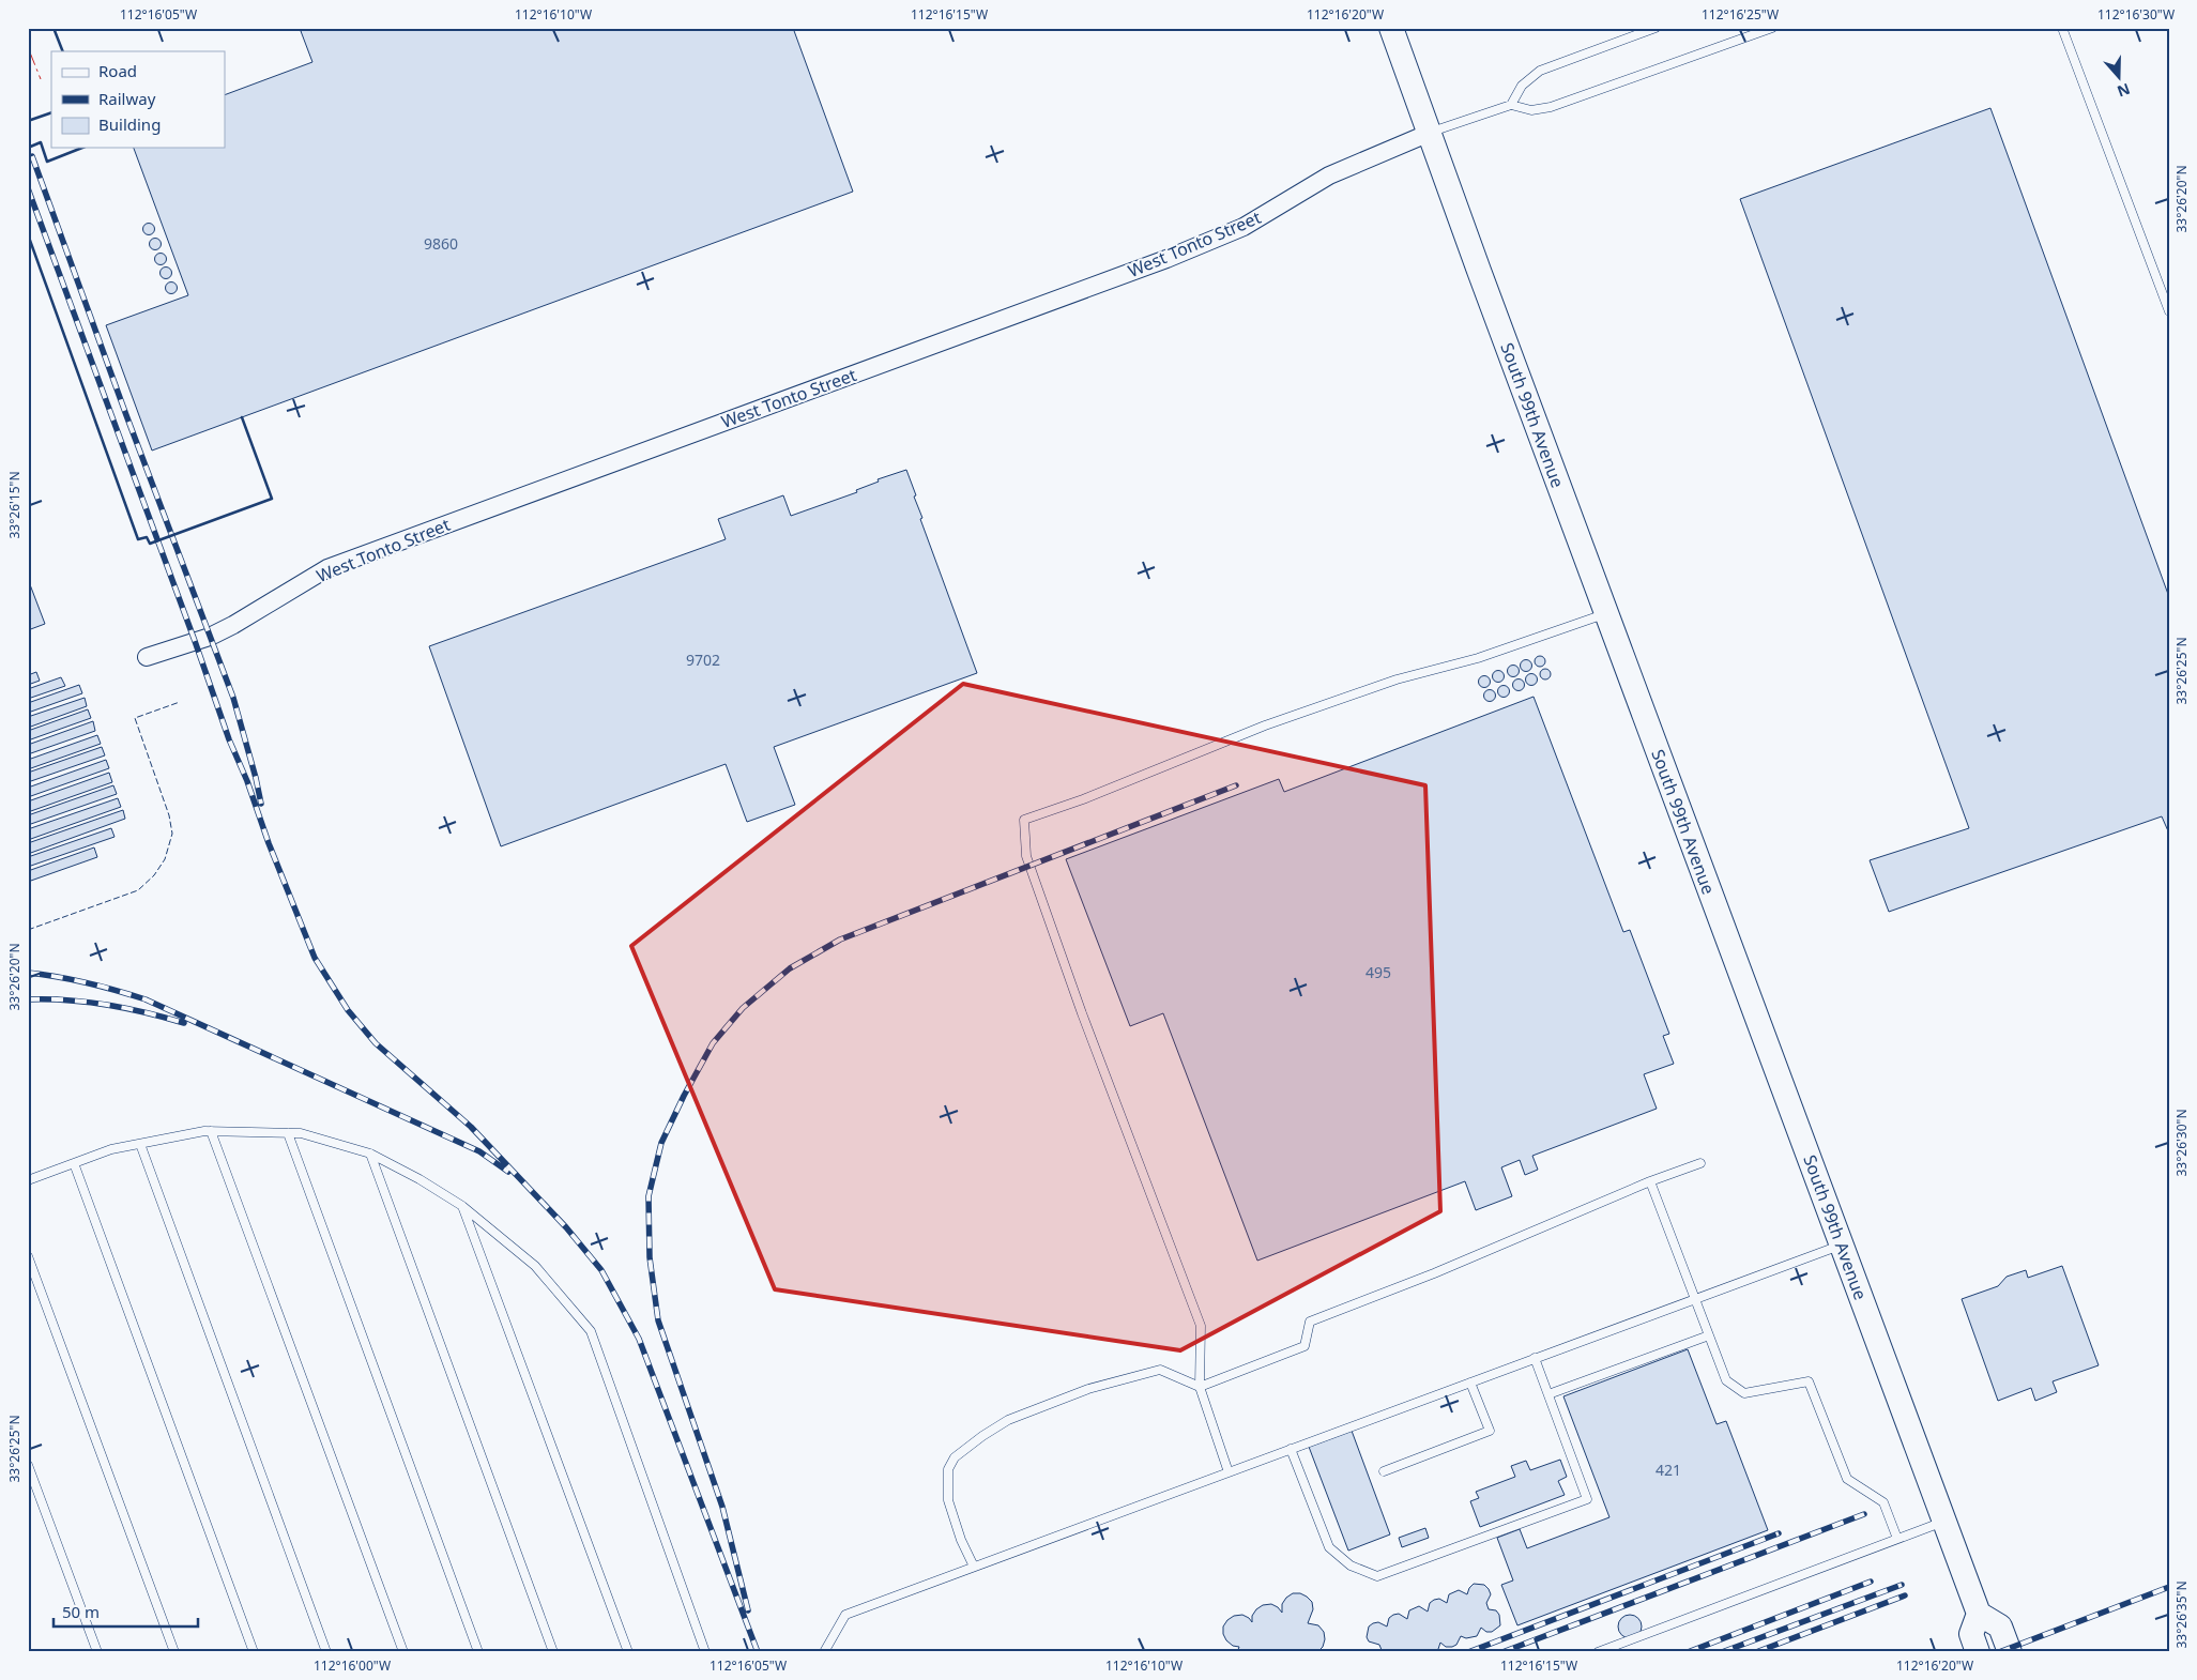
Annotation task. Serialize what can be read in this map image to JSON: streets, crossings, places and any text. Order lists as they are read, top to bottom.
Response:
{
  "streets": {
    "main road": ["South 99th Avenue"],
    "street": ["West Tonto Street"]
  },
  "crossings": [
    ["West Tonto Street", "South 99th Avenue"]
  ],
  "house_numbers": [
    "9860",
    "9702",
    "495",
    "421"
  ],
  "legend": ["Road", "Railway", "Building"],
  "scale_bar": "50 m",
  "north": "bottom",
  "coordinates": [
    "112°16'05\"W",
    "112°16'10\"W",
    "112°16'15\"W",
    "112°16'20\"W",
    "112°16'25\"W",
    "112°16'30\"W",
    "33°26'20\"N",
    "33°26'15\"N",
    "33°26'25\"N",
    "33°26'30\"N",
    "33°26'35\"N",
    "112°16'00\"W"
  ]
}
